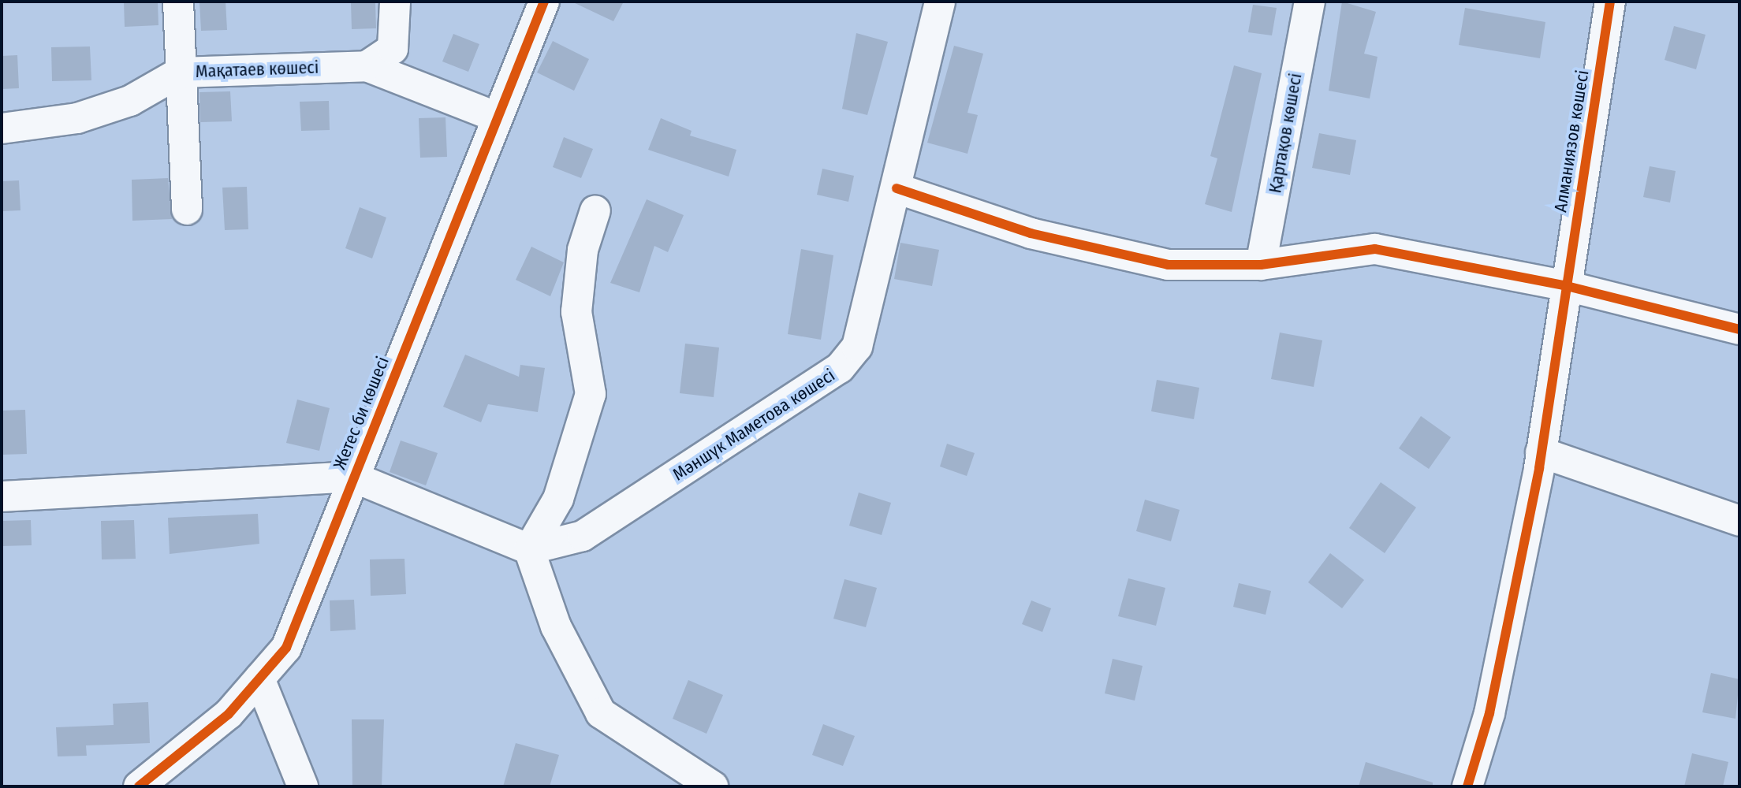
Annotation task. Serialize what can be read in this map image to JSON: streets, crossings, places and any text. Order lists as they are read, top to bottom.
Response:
{
  "streets": {
    "street": [
      "Мақатаев көшесі",
      "Қартақов көшесі",
      "Алманиязов көшесі",
      "Жетес би көшесі",
      "Мәншүк Маметова көшесі"
    ]
  }
}
